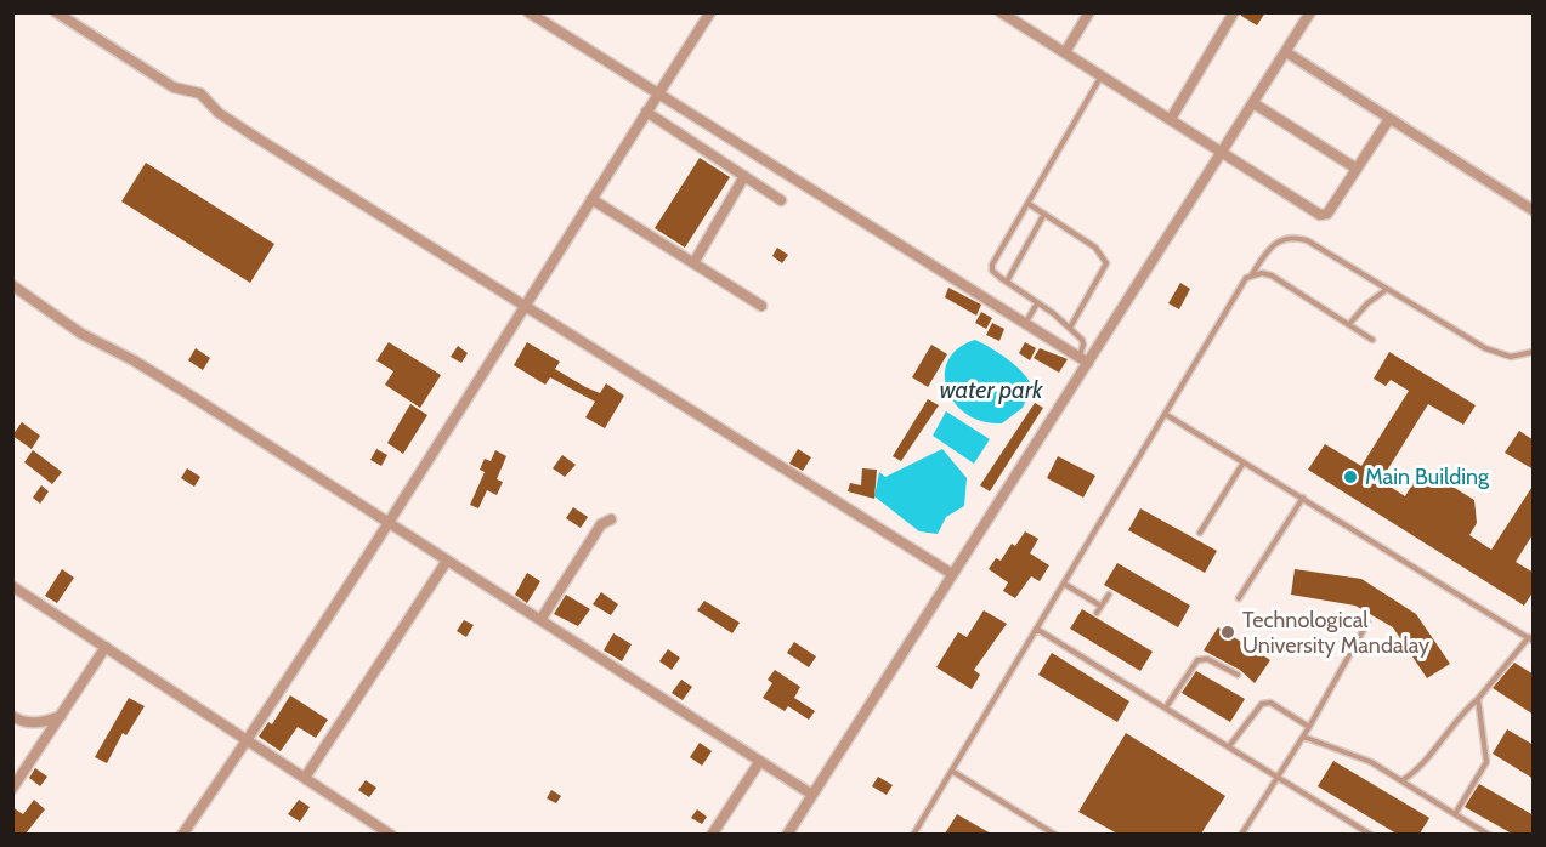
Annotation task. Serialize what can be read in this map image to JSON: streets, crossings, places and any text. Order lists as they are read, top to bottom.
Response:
{
  "water": ["water park"],
  "places": ["Main Building", "Technological University Mandalay"]
}
